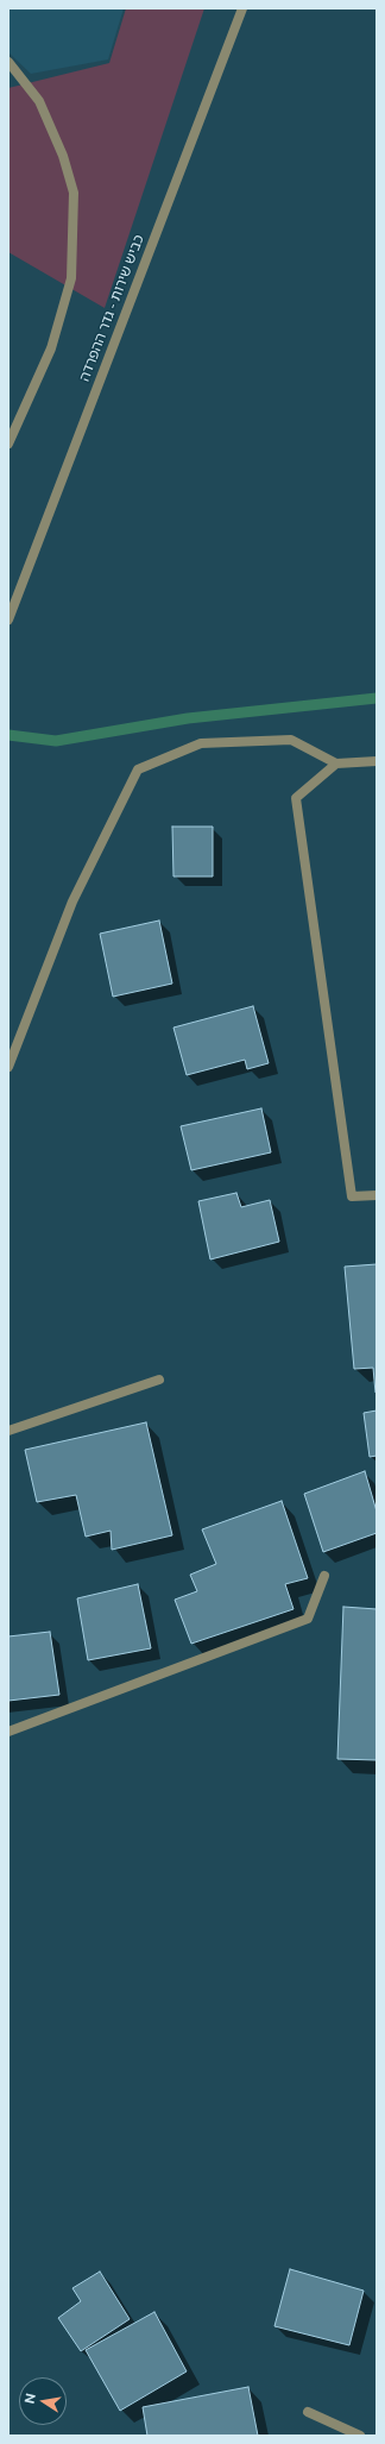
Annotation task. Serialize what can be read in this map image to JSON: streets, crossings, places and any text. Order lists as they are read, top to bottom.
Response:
{
  "streets": {
    "street": ["כביש שירות - גדר ההפרדה"]
  },
  "north": "left"
}
